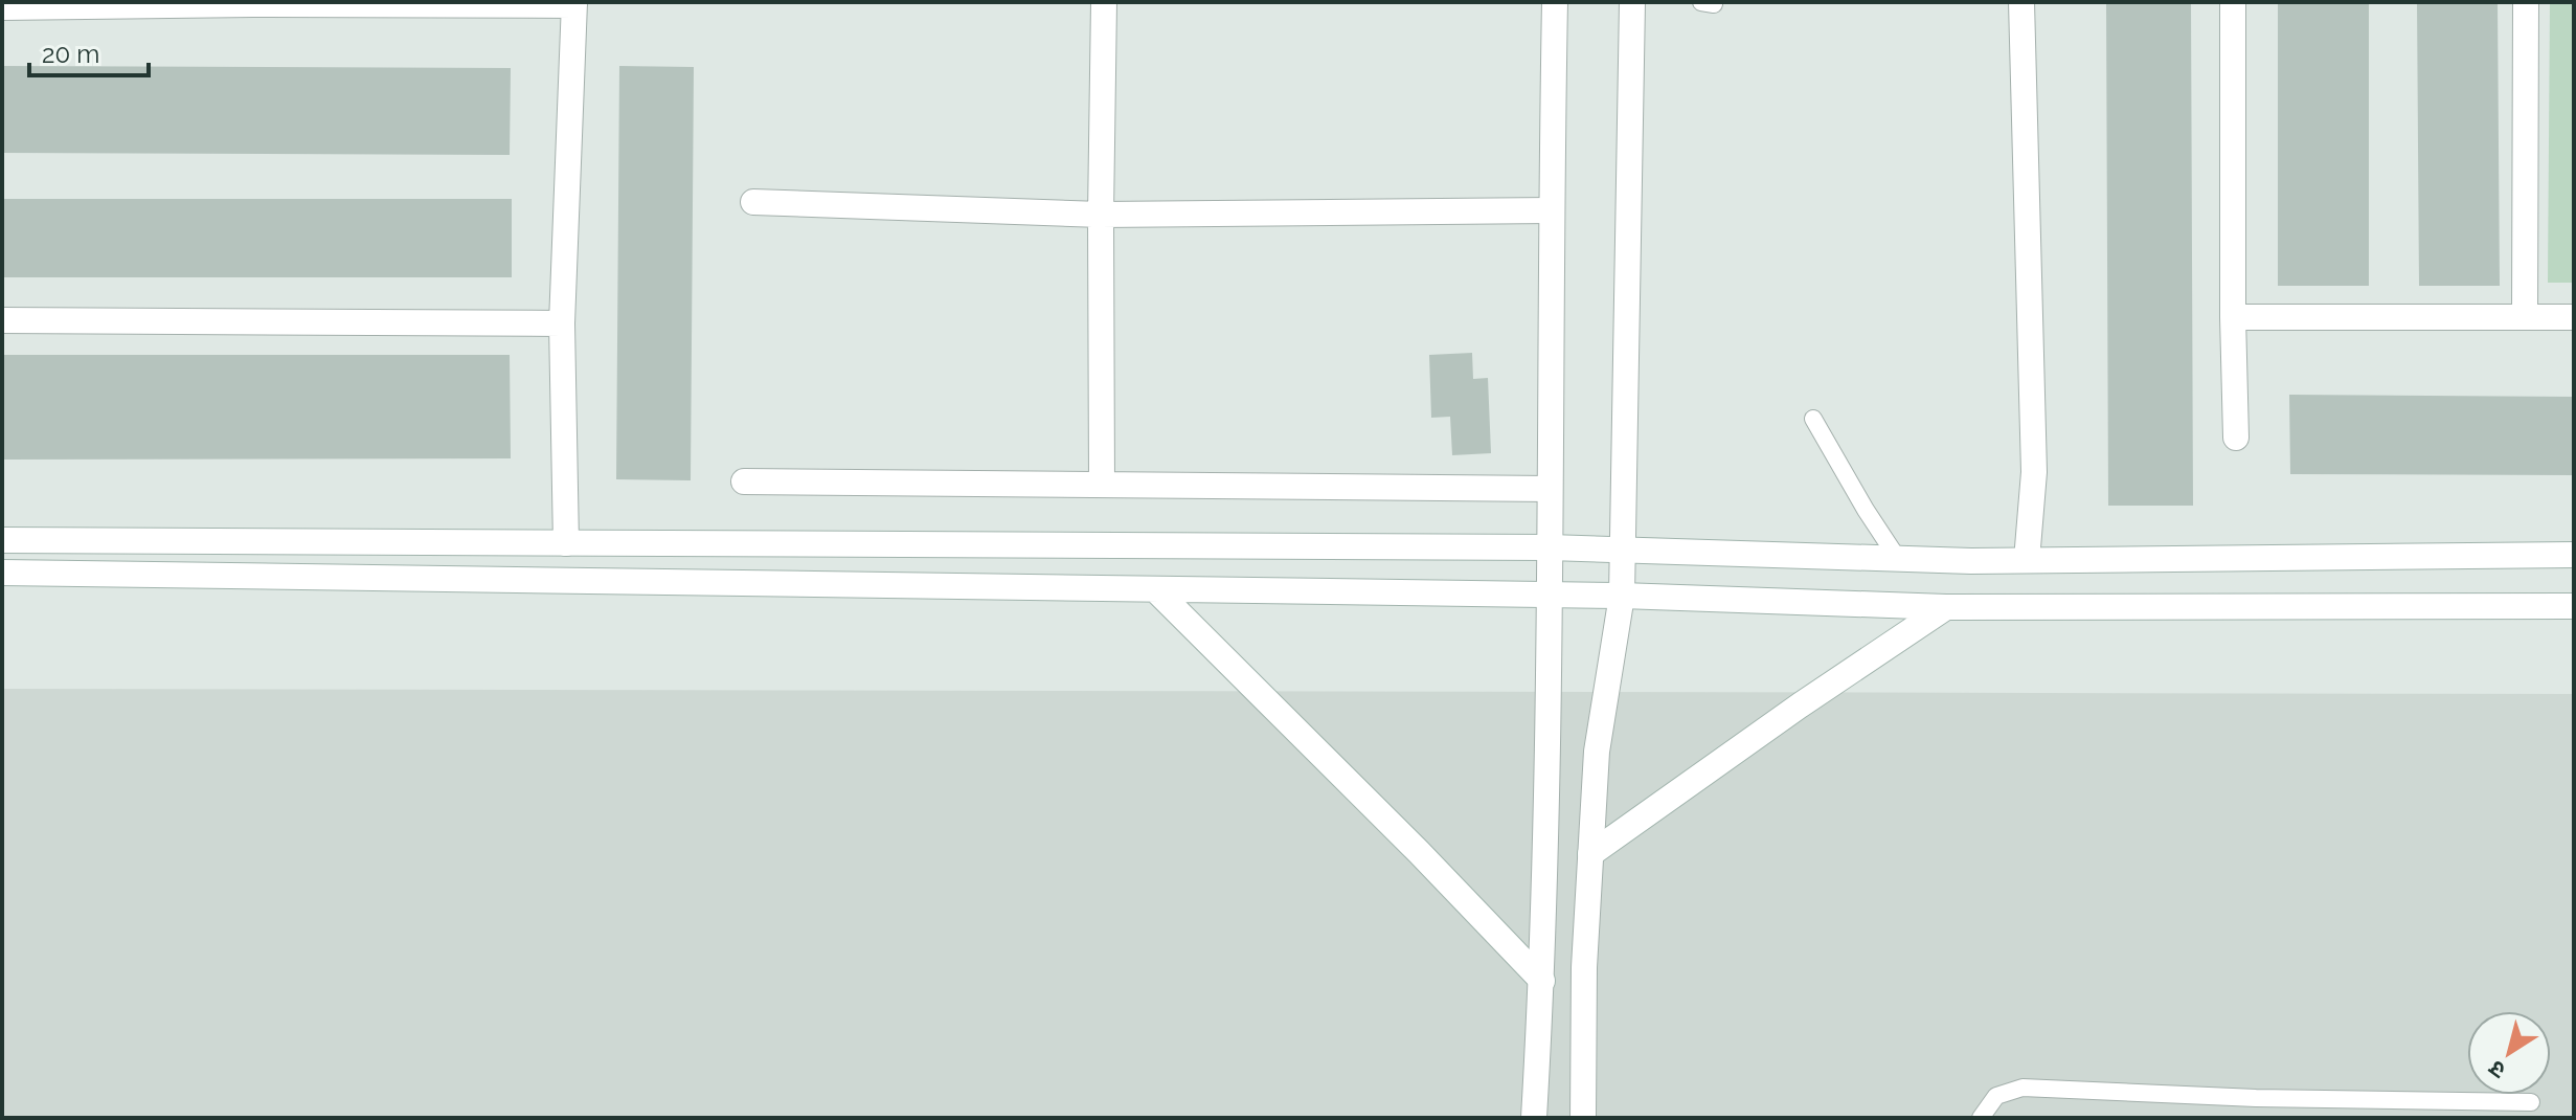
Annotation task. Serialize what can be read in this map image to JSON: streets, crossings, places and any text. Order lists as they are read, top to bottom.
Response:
{
  "scale_bar": "20 m",
  "north": "bottom left"
}
